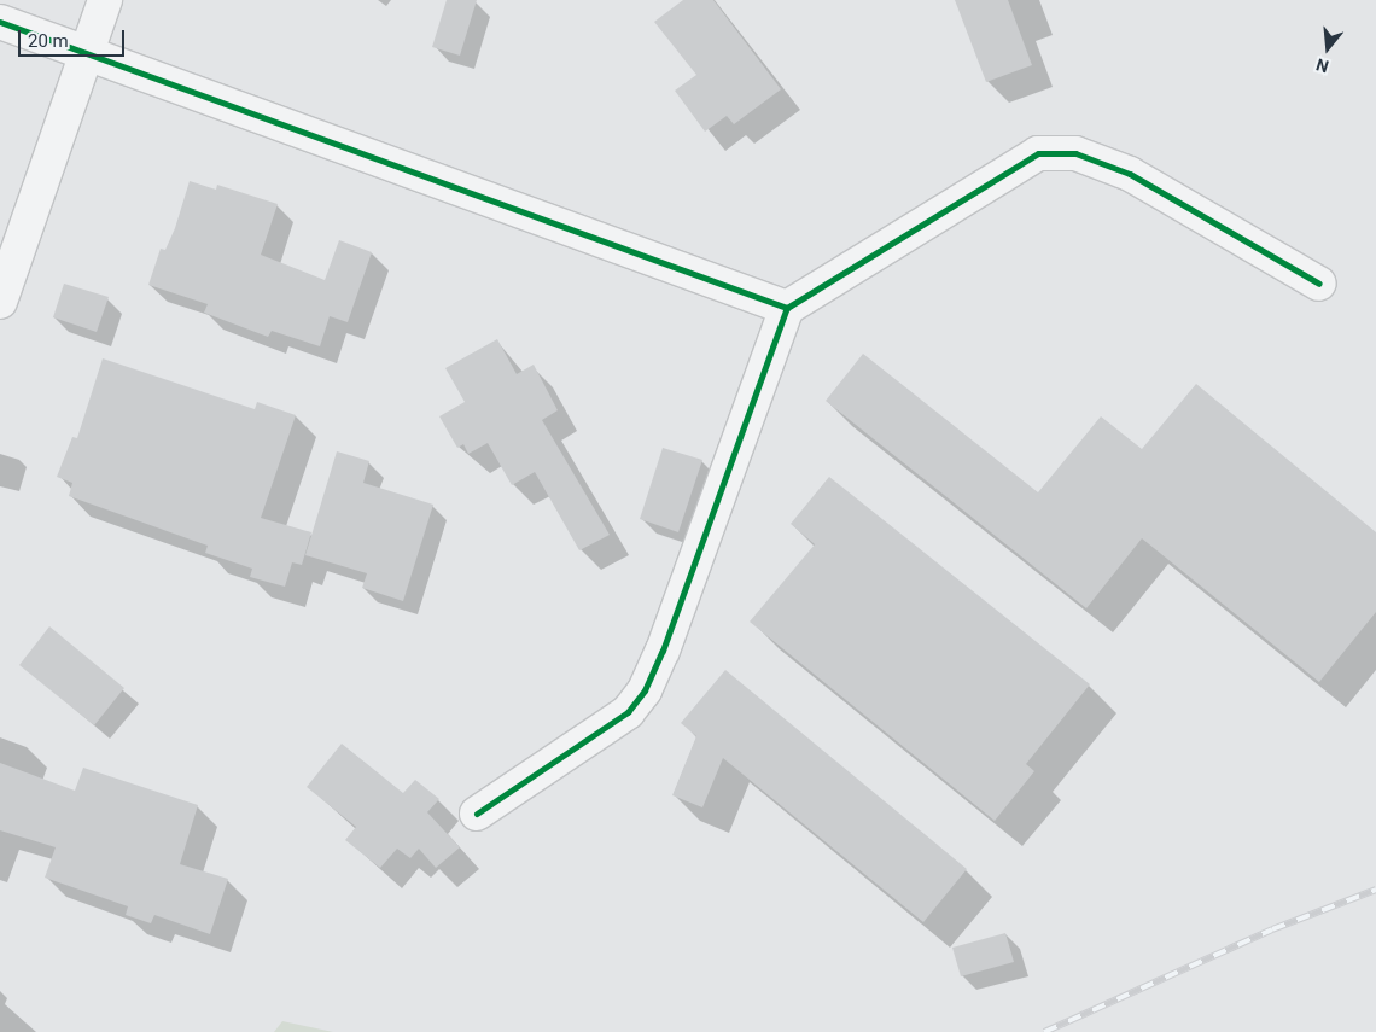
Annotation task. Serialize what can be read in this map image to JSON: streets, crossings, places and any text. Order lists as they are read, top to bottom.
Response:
{
  "scale_bar": "20 m",
  "north": "bottom"
}
